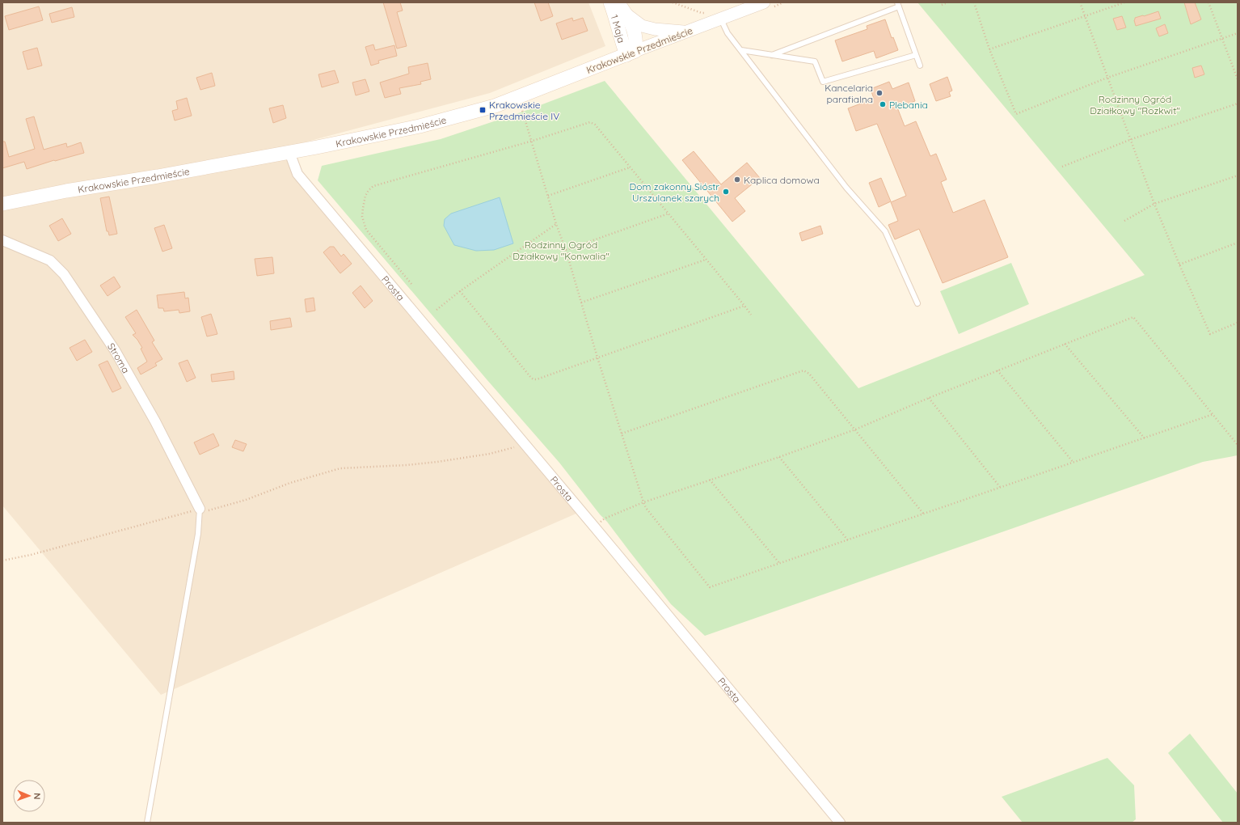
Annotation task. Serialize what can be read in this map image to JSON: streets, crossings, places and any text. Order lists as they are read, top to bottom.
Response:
{
  "streets": {
    "main road": ["1 Maja", "Krakowskie Przedmieście"],
    "street": ["Prosta", "Stroma"]
  },
  "crossings": [
    ["1 Maja", "Krakowskie Przedmieście"],
    ["Krakowskie Przedmieście", "Prosta"]
  ],
  "parks": ["Rodzinny Ogród Działkowy \"Rozkwit\"", "Rodzinny Ogród Działkowy \"Konwalia\""],
  "places": {
    "other": [
      "Kancelaria parafialna",
      "Plebania",
      "Kaplica domowa",
      "Dom zakonny Sióstr Urszulanek szarych"
    ],
    "transit": ["Krakowskie Przedmieście IV"]
  },
  "north": "right"
}
